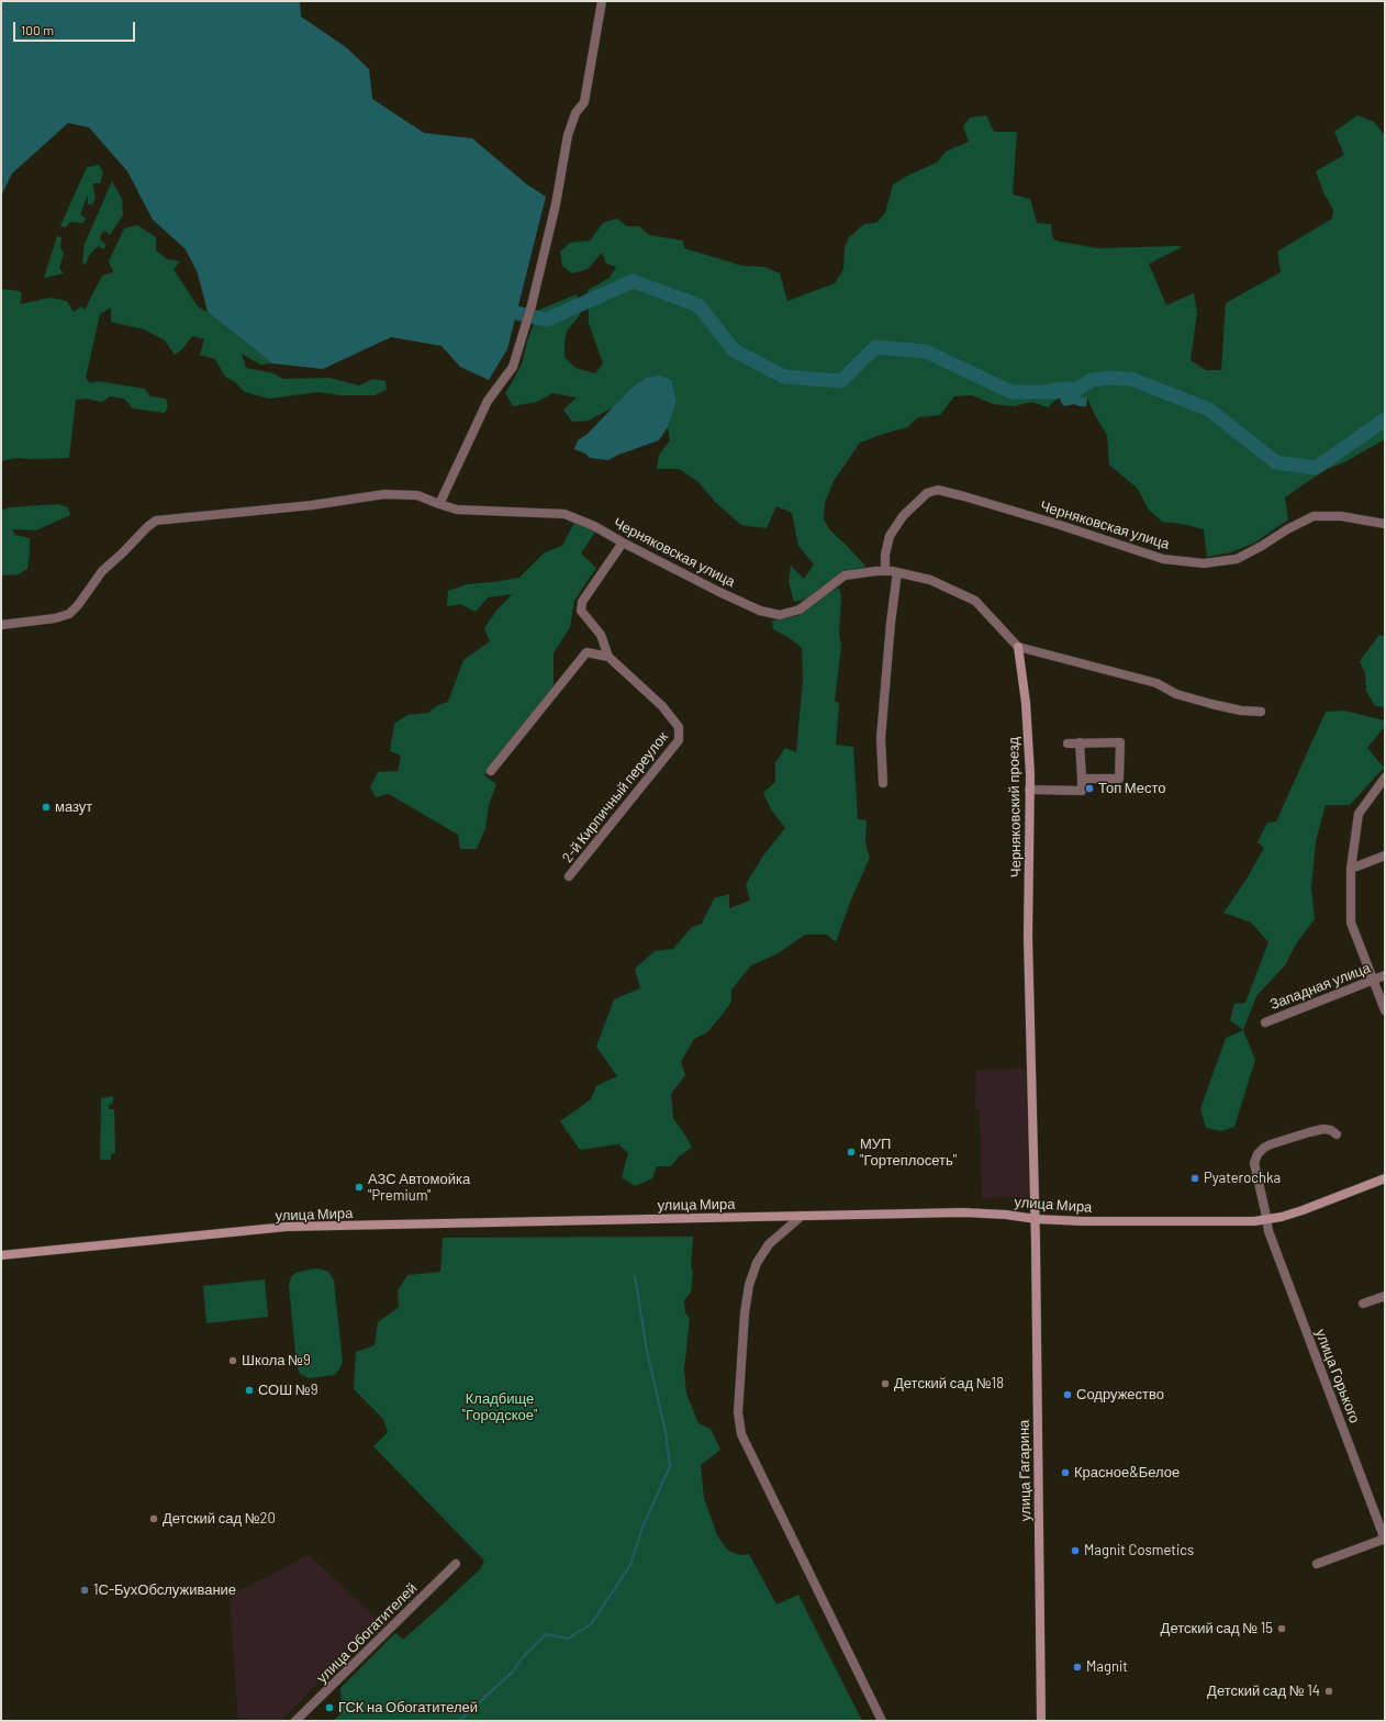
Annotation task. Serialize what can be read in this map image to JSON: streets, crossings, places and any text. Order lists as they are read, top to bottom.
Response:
{
  "streets": {
    "main road": ["Черняковский проезд", "улица Мира", "улица Гагарина"],
    "street": [
      "Черняковская улица",
      "2-й Кирпичный переулок",
      "Западная улица",
      "улица Горького",
      "улица Обогатителей"
    ]
  },
  "crossings": [
    ["Черняковская улица", "Черняковский проезд"],
    ["Черняковский проезд", "улица Мира"],
    ["Черняковский проезд", "улица Гагарина"],
    ["улица Мира", "улица Горького"],
    ["улица Мира", "улица Гагарина"]
  ],
  "parks": ["Кладбище \"Городское\""],
  "places": [
    "Топ Место",
    "мазут",
    "МУП \"Гортеплосеть\"",
    "Pyaterochka",
    "АЗС Автомойка \"Premium\"",
    "Школа №9",
    "Детский сад №18",
    "СОШ №9",
    "Содружество",
    "Красное&Белое",
    "Детский сад №20",
    "Magnit Cosmetics",
    "1С-БухОбслуживание",
    "Детский сад № 15",
    "Magnit",
    "Детский сад № 14",
    "ГСК на Обогатителей"
  ],
  "scale_bar": "100 m"
}
